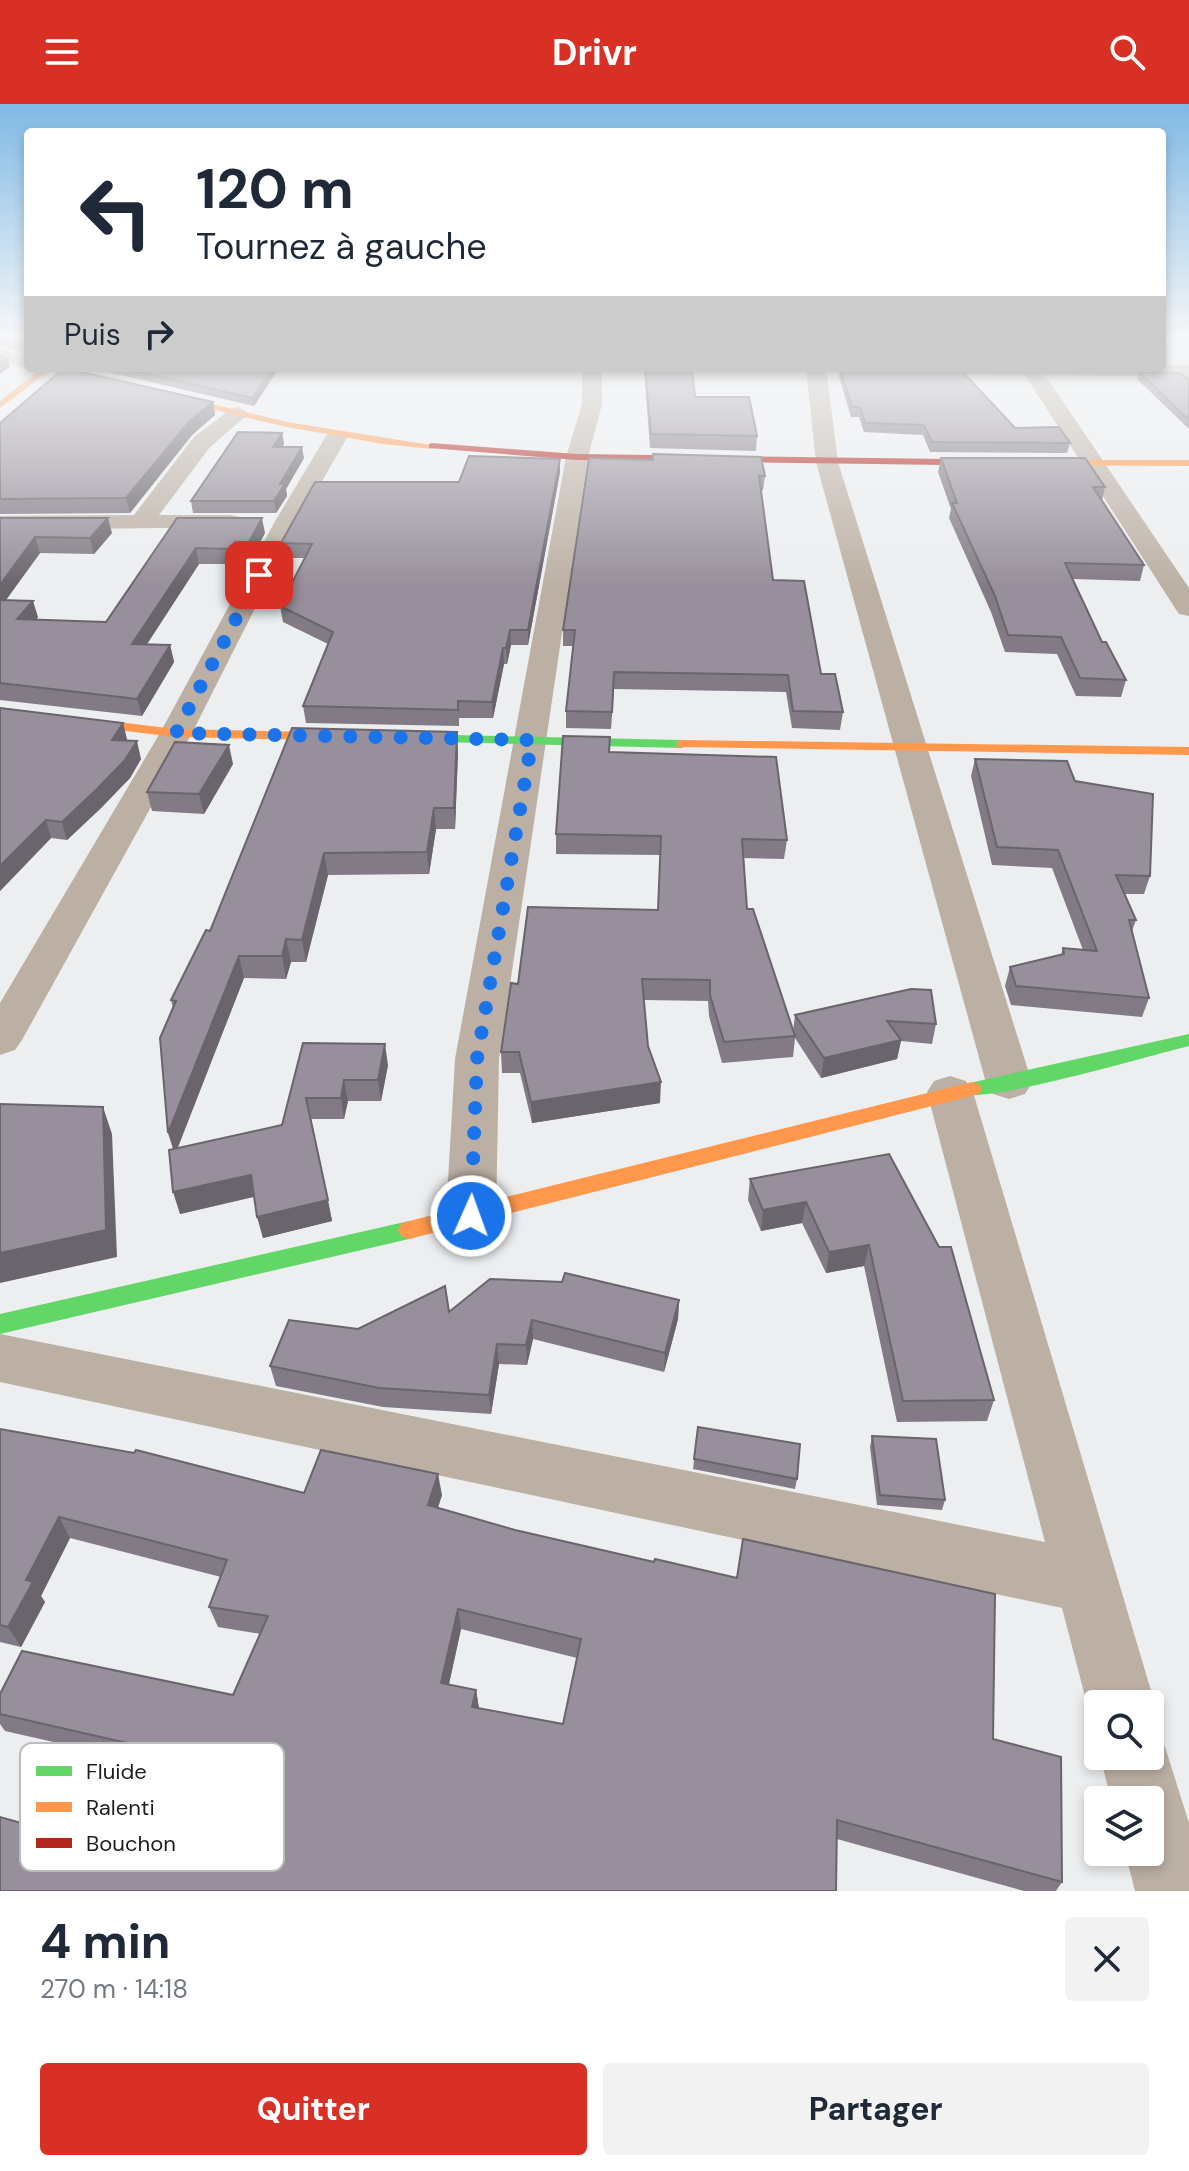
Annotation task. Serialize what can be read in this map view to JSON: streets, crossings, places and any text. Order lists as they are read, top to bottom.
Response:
{
  "legend": ["Fluide", "Ralenti", "Bouchon"],
  "page": {
    "header": "Drivr",
    "turn": ["120 m", "Tournez à gauche"],
    "then": "Puis",
    "heading": ["4 min", "270 m · 14:18"],
    "buttons": ["Quitter", "Partager"]
  }
}
